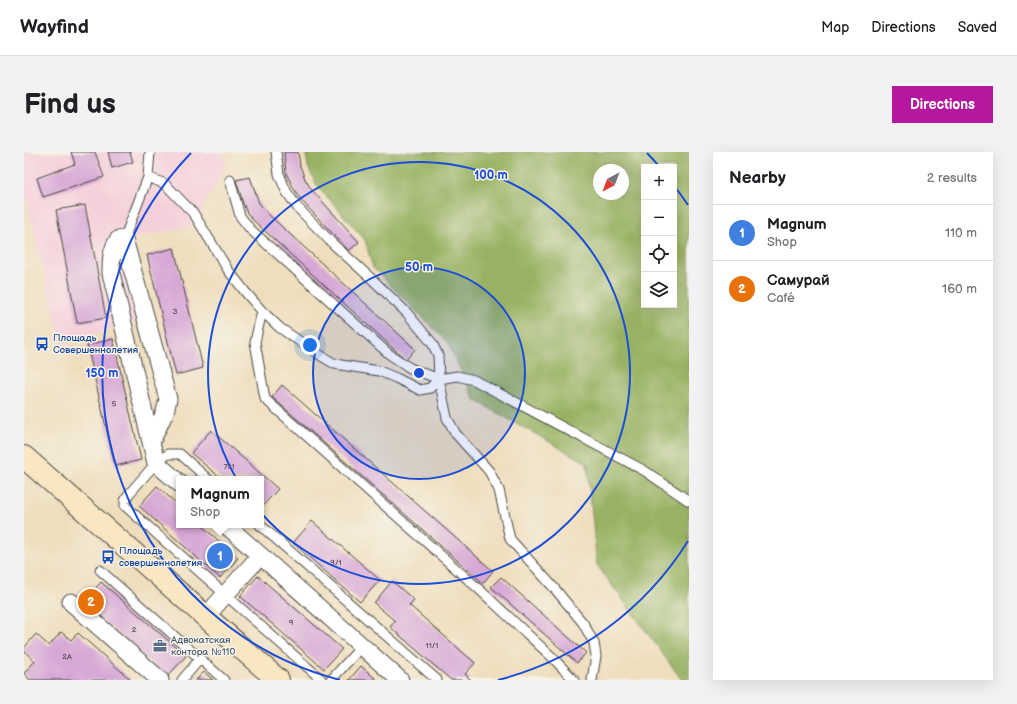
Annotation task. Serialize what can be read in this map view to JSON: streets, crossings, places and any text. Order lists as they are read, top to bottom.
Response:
{
  "places": {
    "bus stop": ["Площадь Совершеннолетия", "Площадь совершеннолетия"],
    "office": ["Адвокатская контора №110"]
  },
  "house_numbers": [
    "3",
    "5",
    "7/1",
    "9/1",
    "9",
    "2",
    "11/1",
    "2А"
  ],
  "north": "bottom left",
  "page": {
    "header": "Wayfind",
    "nav": ["Map", "Directions", "Saved"],
    "buttons": "Directions",
    "title": "Find us",
    "heading": ["Nearby", "2 results"],
    "map_buttons": ["+", "−"],
    "list": [
      {
        "mark": "1",
        "name": "Magnum",
        "note": "Shop",
        "value": "110 m"
      },
      {
        "mark": "2",
        "name": "Самурай",
        "note": "Café",
        "value": "160 m"
      }
    ],
    "popup": ["Magnum", "Shop"],
    "pins": ["1", "2"]
  },
  "rings": ["100 m", "50 m", "150 m"]
}
